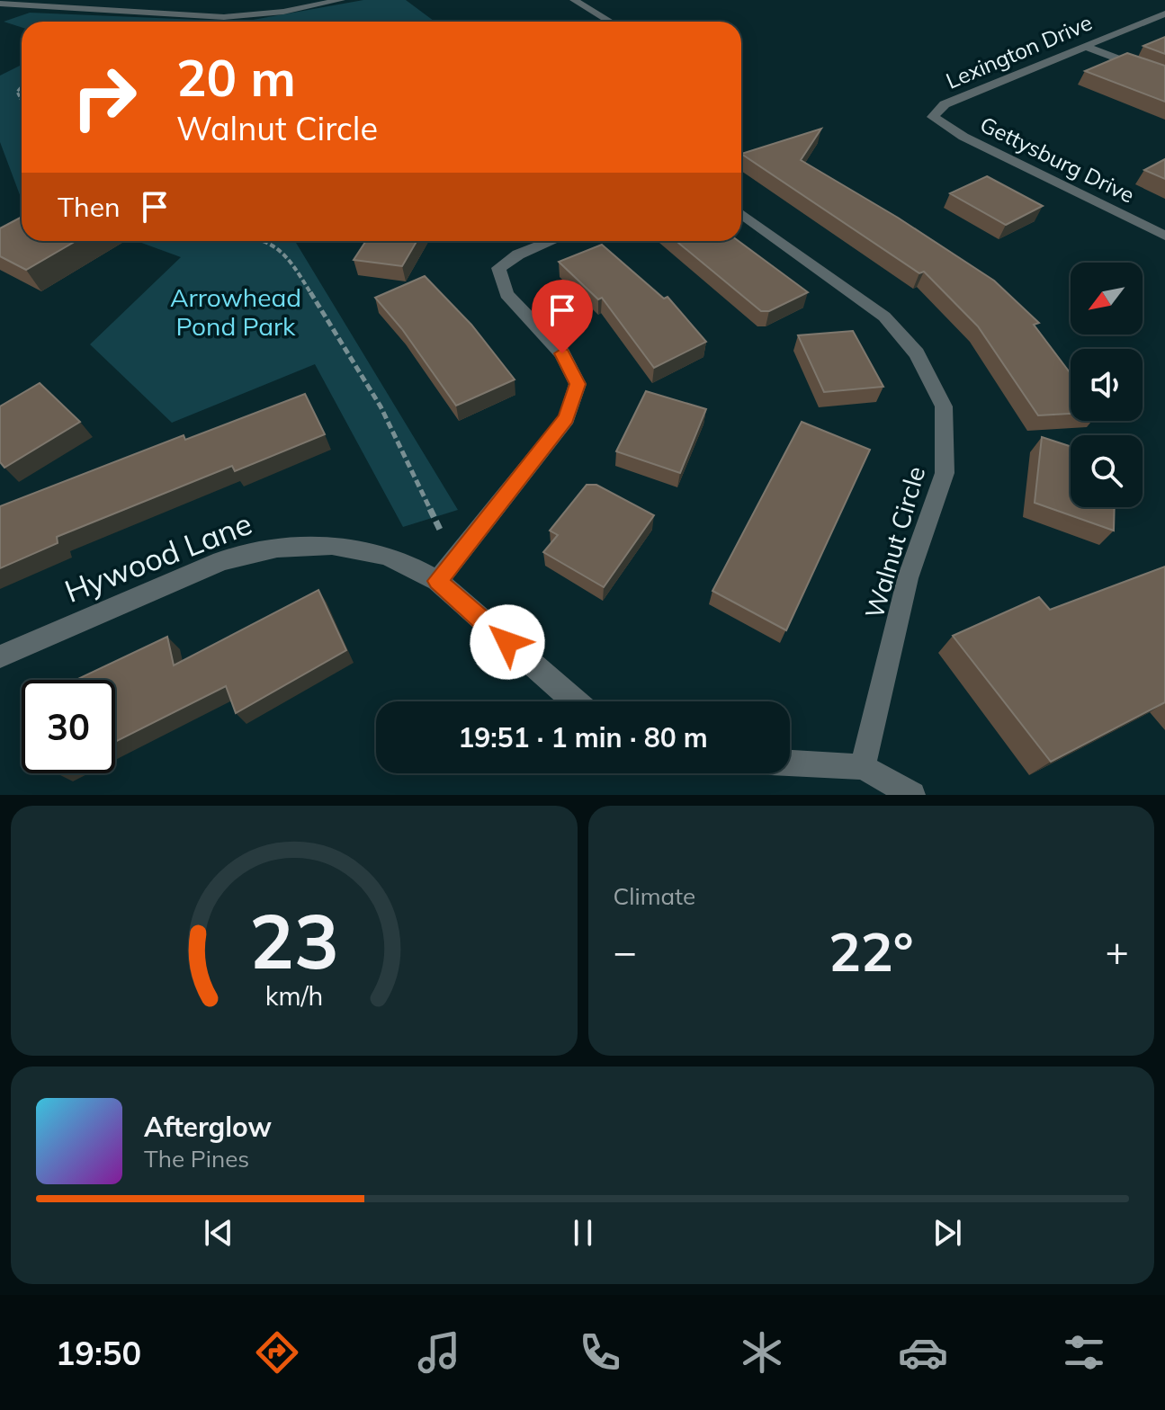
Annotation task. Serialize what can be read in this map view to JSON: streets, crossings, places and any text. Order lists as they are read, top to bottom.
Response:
{
  "streets": {
    "street": [
      "Lexington Drive",
      "Gettysburg Drive",
      "Walnut Circle",
      "Hywood Lane"
    ]
  },
  "crossings": [
    ["Lexington Drive", "Gettysburg Drive"]
  ],
  "parks": ["Arrowhead Pond Park"],
  "north": "bottom left",
  "page": {
    "turn": ["20 m", "Walnut Circle"],
    "then": "Then",
    "limit": "30",
    "trip": "19:51 · 1 min · 80 m",
    "tile": "Climate",
    "heat": ["−", "22°", "+"],
    "song": ["Afterglow", "The Pines"],
    "tabs": "19:50",
    "gauge": ["23", "km/h"]
  }
}
